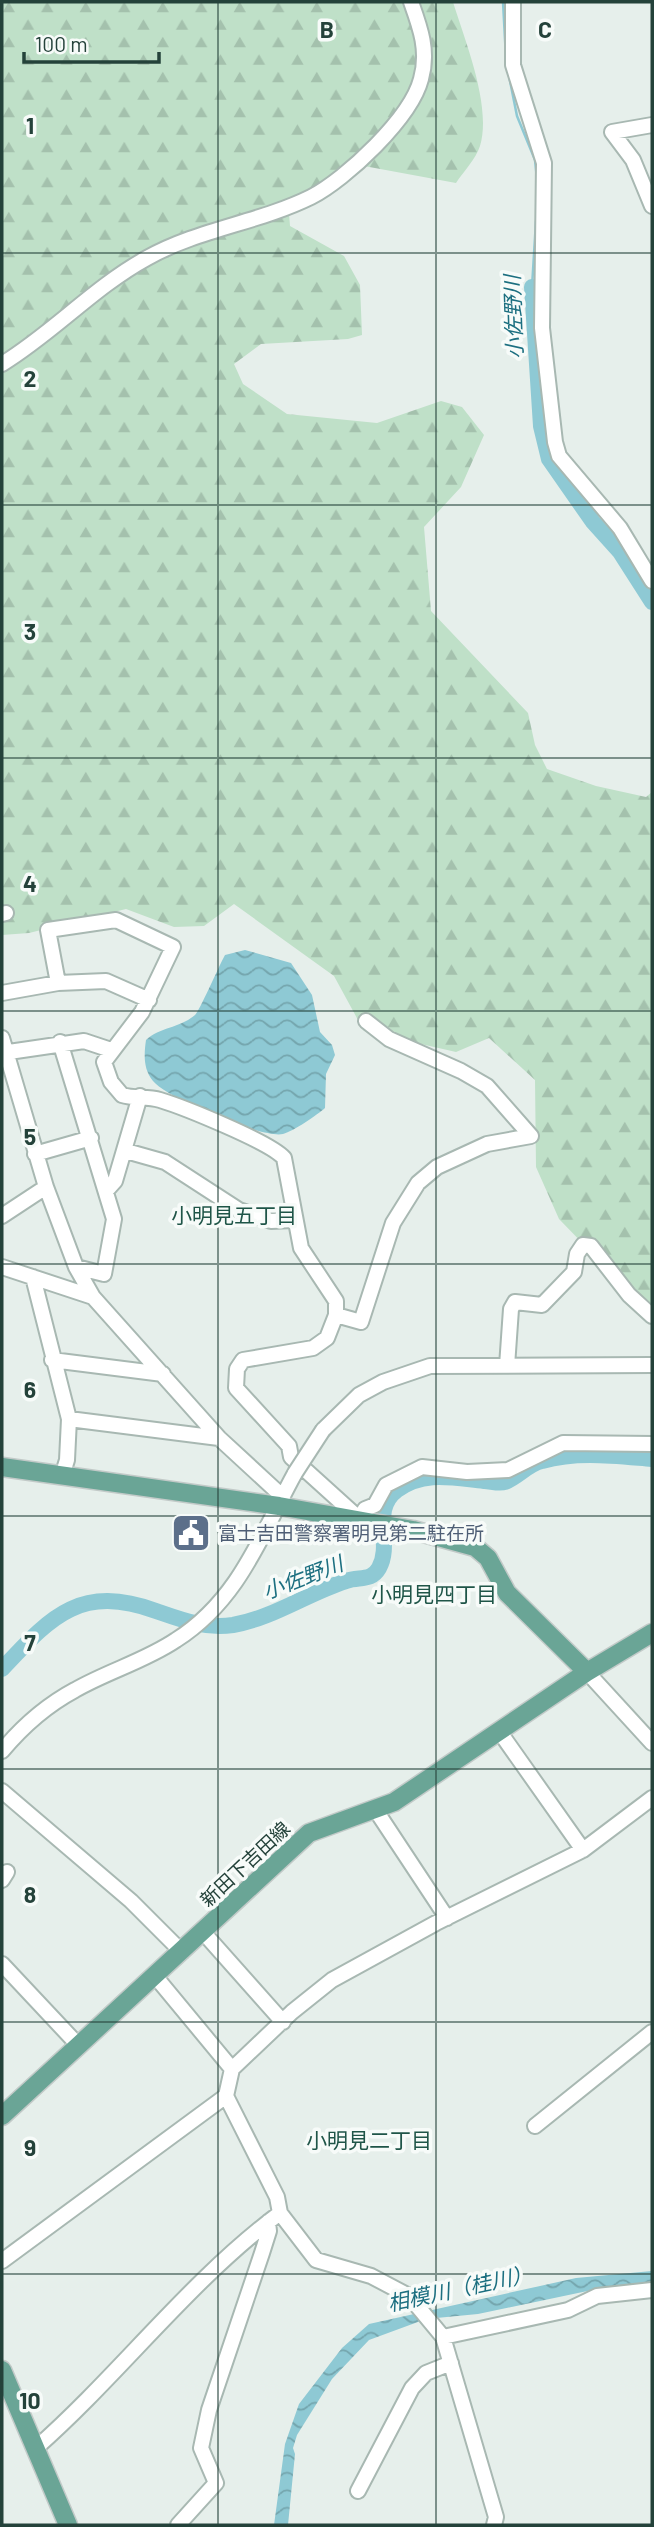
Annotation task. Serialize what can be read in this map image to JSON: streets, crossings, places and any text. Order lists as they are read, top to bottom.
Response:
{
  "streets": {
    "main road": ["新田下吉田線"]
  },
  "districts": ["小明見五丁目", "小明見四丁目", "小明見二丁目"],
  "water": ["小佐野川", "相模川（桂川）"],
  "places": {
    "public building": ["富士吉田警察署明見第二駐在所"]
  },
  "scale_bar": "100 m",
  "grid": {
    "columns": ["B", "C"],
    "rows": [
      "1",
      "2",
      "3",
      "4",
      "5",
      "6",
      "7",
      "8",
      "9",
      "10"
    ]
  }
}
